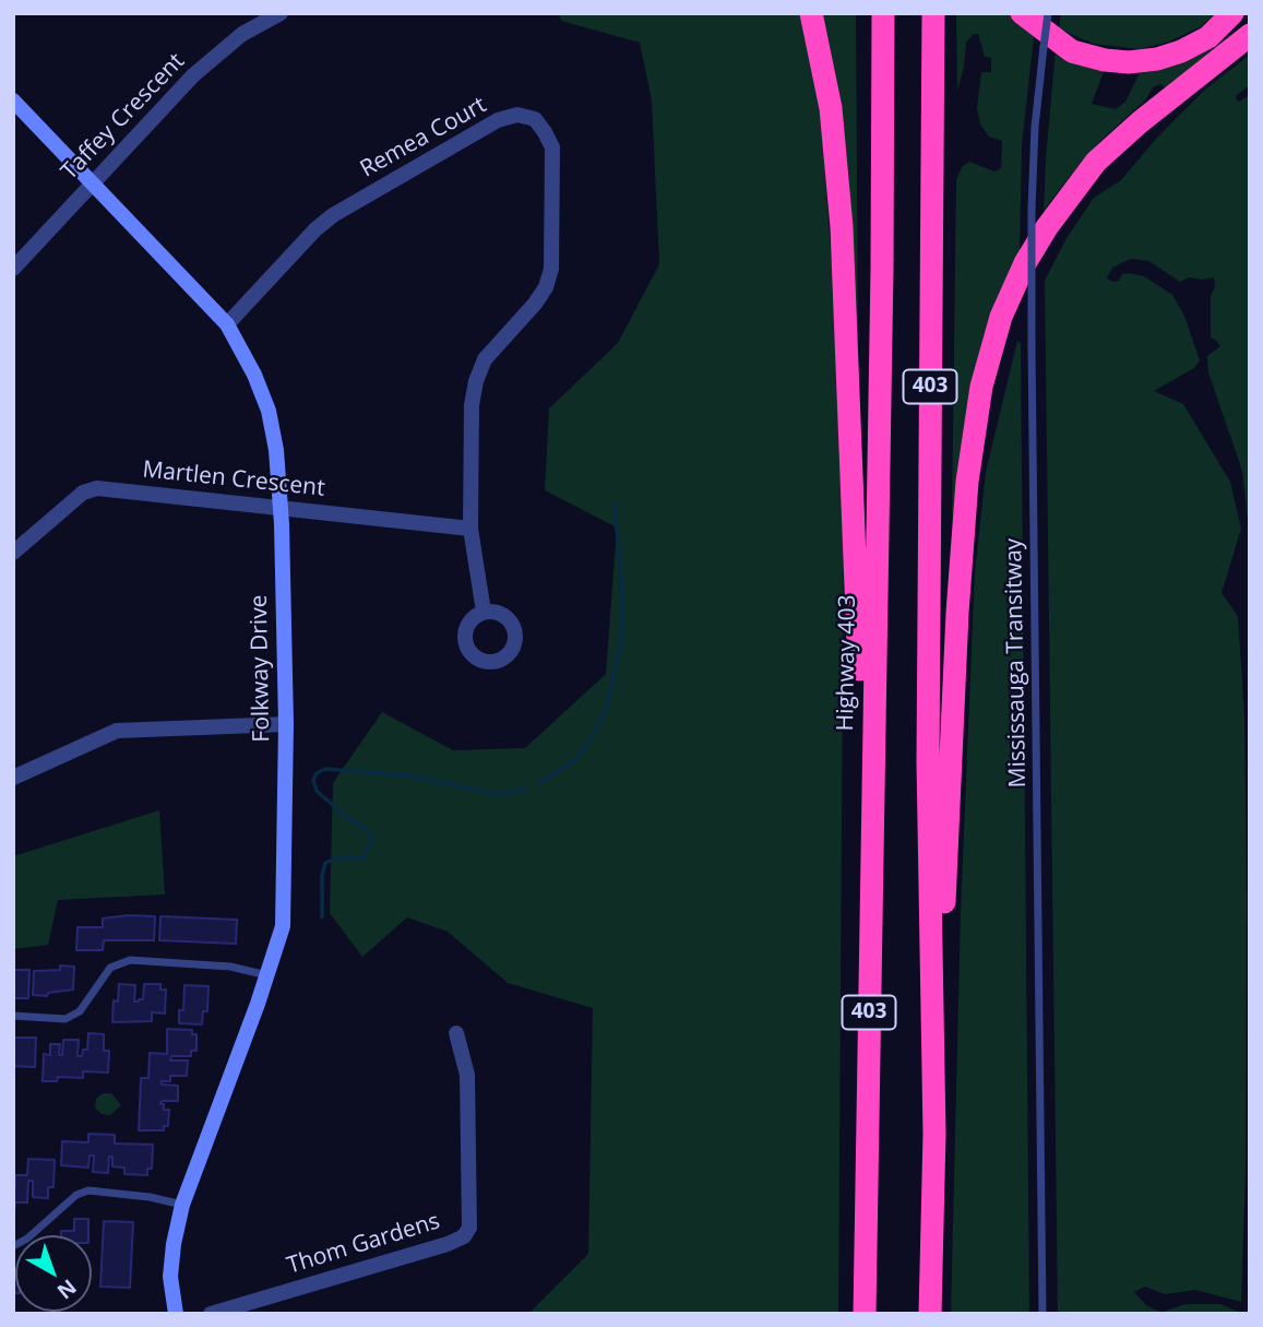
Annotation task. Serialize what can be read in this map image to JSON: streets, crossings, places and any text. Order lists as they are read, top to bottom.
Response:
{
  "streets": {
    "highway": ["403", "Highway 403"],
    "street": [
      "Taffey Crescent",
      "Remea Court",
      "Martlen Crescent",
      "Folkway Drive",
      "Thom Gardens"
    ],
    "lane": ["Mississauga Transitway"]
  },
  "crossings": [
    ["Taffey Crescent", "Folkway Drive"],
    ["Remea Court", "Martlen Crescent"],
    ["Remea Court", "Folkway Drive"],
    ["Martlen Crescent", "Folkway Drive"]
  ],
  "north": "bottom right"
}
